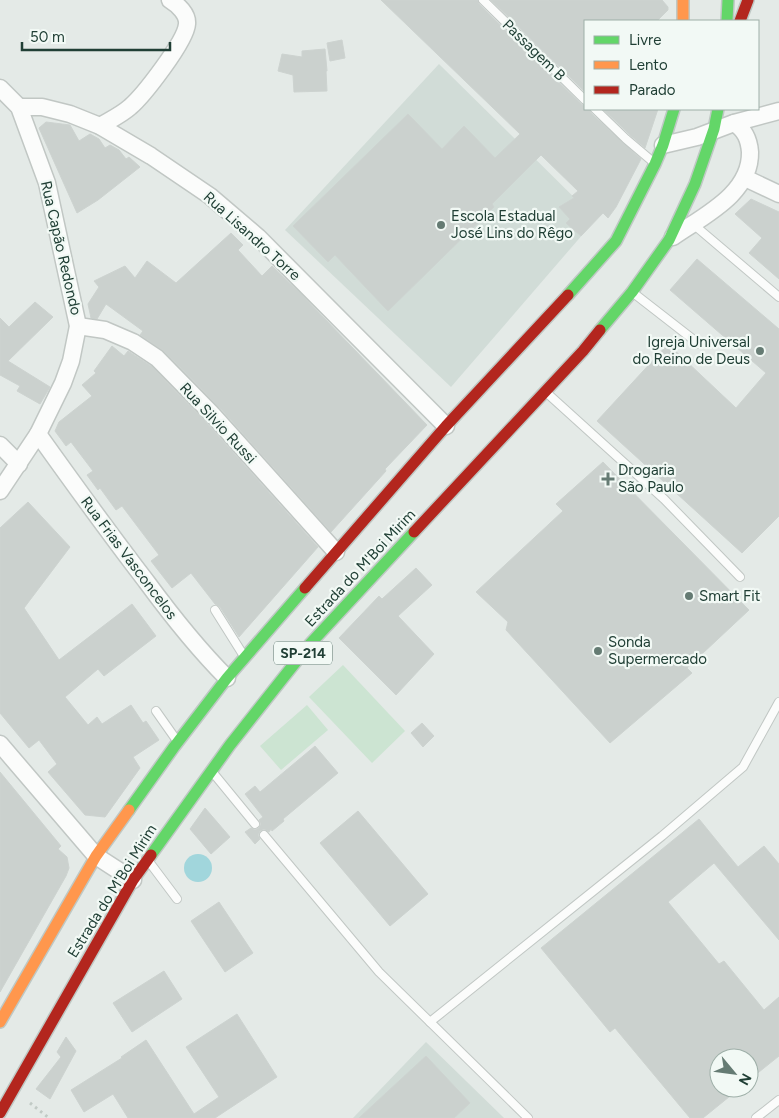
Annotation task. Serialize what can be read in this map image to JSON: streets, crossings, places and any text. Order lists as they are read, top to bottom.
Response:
{
  "streets": {
    "main road": ["Estrada do M'Boi Mirim", "SP-214"],
    "street": [
      "Rua Lisandro Torre",
      "Rua Capão Redondo",
      "Rua Silvio Russi",
      "Rua Frias Vasconcelos"
    ],
    "lane": ["Passagem B"]
  },
  "crossings": [
    ["Rua Lisandro Torre", "Rua Capão Redondo"],
    ["Rua Lisandro Torre", "Estrada do M'Boi Mirim"],
    ["Rua Capão Redondo", "Rua Silvio Russi"],
    ["Rua Capão Redondo", "Rua Frias Vasconcelos"],
    ["Rua Silvio Russi", "Estrada do M'Boi Mirim"],
    ["Rua Frias Vasconcelos", "Estrada do M'Boi Mirim"]
  ],
  "places": {
    "other": [
      "Escola Estadual José Lins do Rêgo",
      "Igreja Universal do Reino de Deus",
      "Smart Fit",
      "Sonda Supermercado"
    ],
    "health": ["Drogaria São Paulo"]
  },
  "legend": ["Livre", "Lento", "Parado"],
  "scale_bar": "50 m",
  "north": "bottom right"
}
